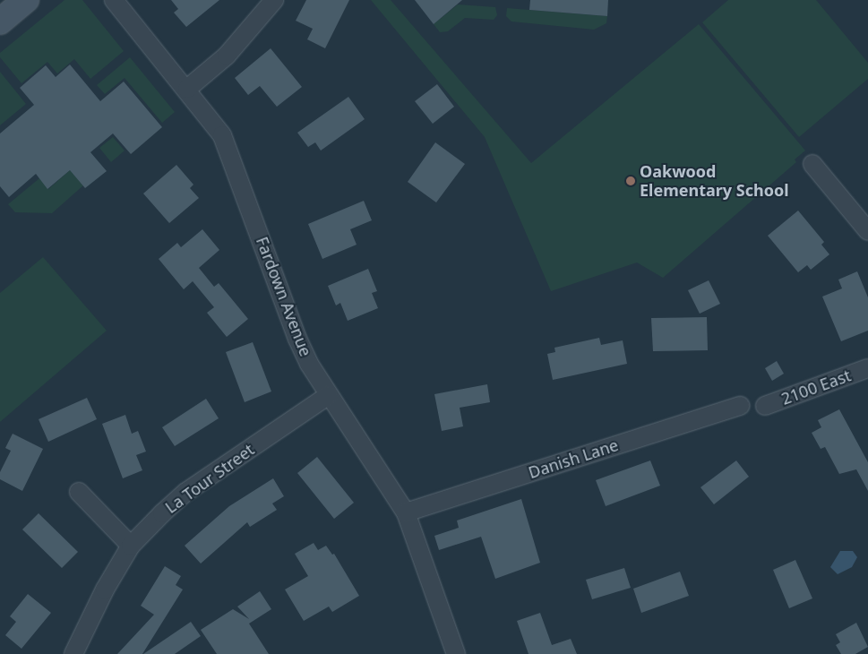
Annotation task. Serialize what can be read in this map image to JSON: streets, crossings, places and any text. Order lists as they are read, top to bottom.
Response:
{
  "streets": {
    "street": [
      "Fardown Avenue",
      "2100 East",
      "Danish Lane",
      "La Tour Street"
    ]
  },
  "crossings": [
    ["Fardown Avenue", "Danish Lane"],
    ["Fardown Avenue", "La Tour Street"]
  ],
  "places": ["Oakwood Elementary School"]
}
